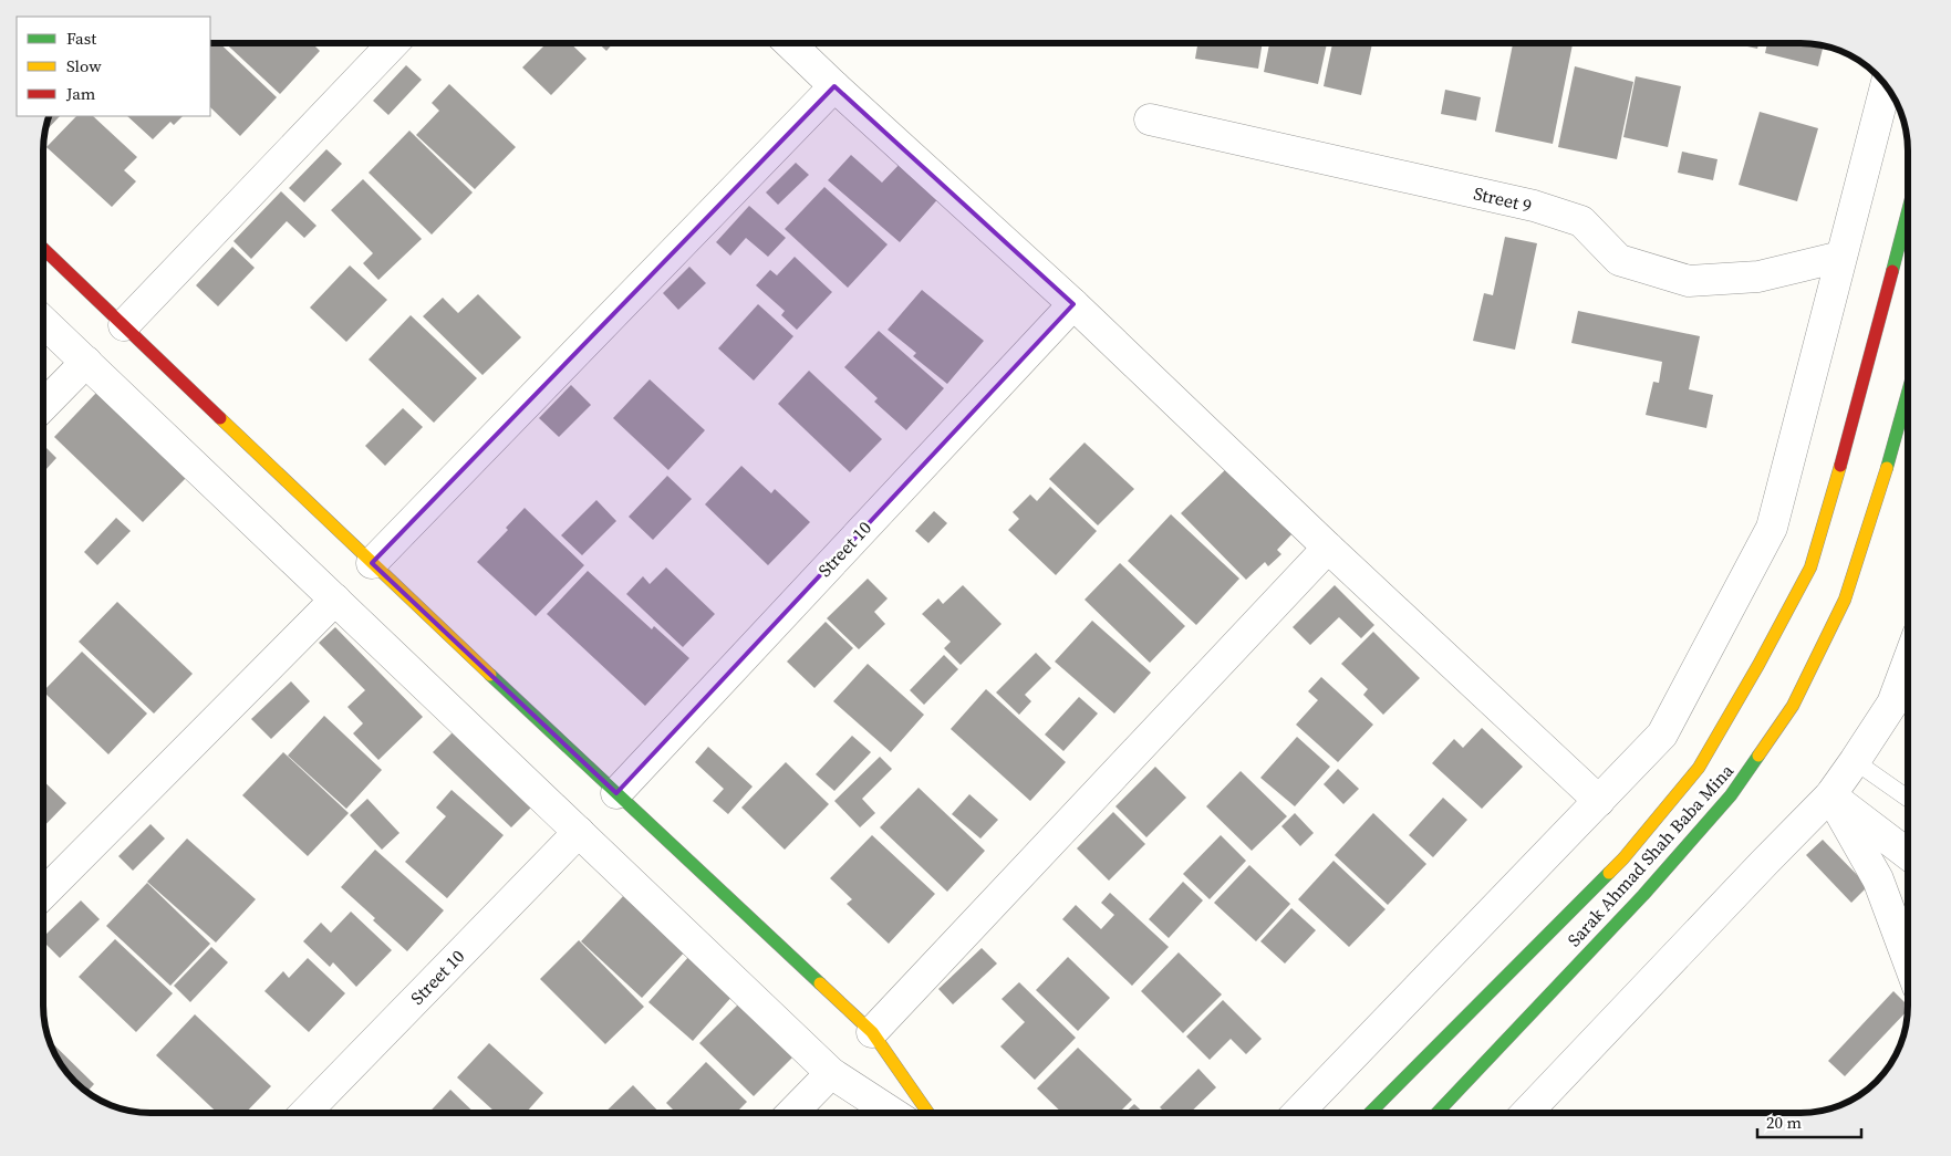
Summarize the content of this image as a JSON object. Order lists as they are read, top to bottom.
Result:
{
  "streets": {
    "main road": ["Sarak Ahmad Shah Baba Mina"],
    "street": ["Street 9", "Street 10"]
  },
  "legend": ["Fast", "Slow", "Jam"],
  "scale_bar": "20 m"
}
